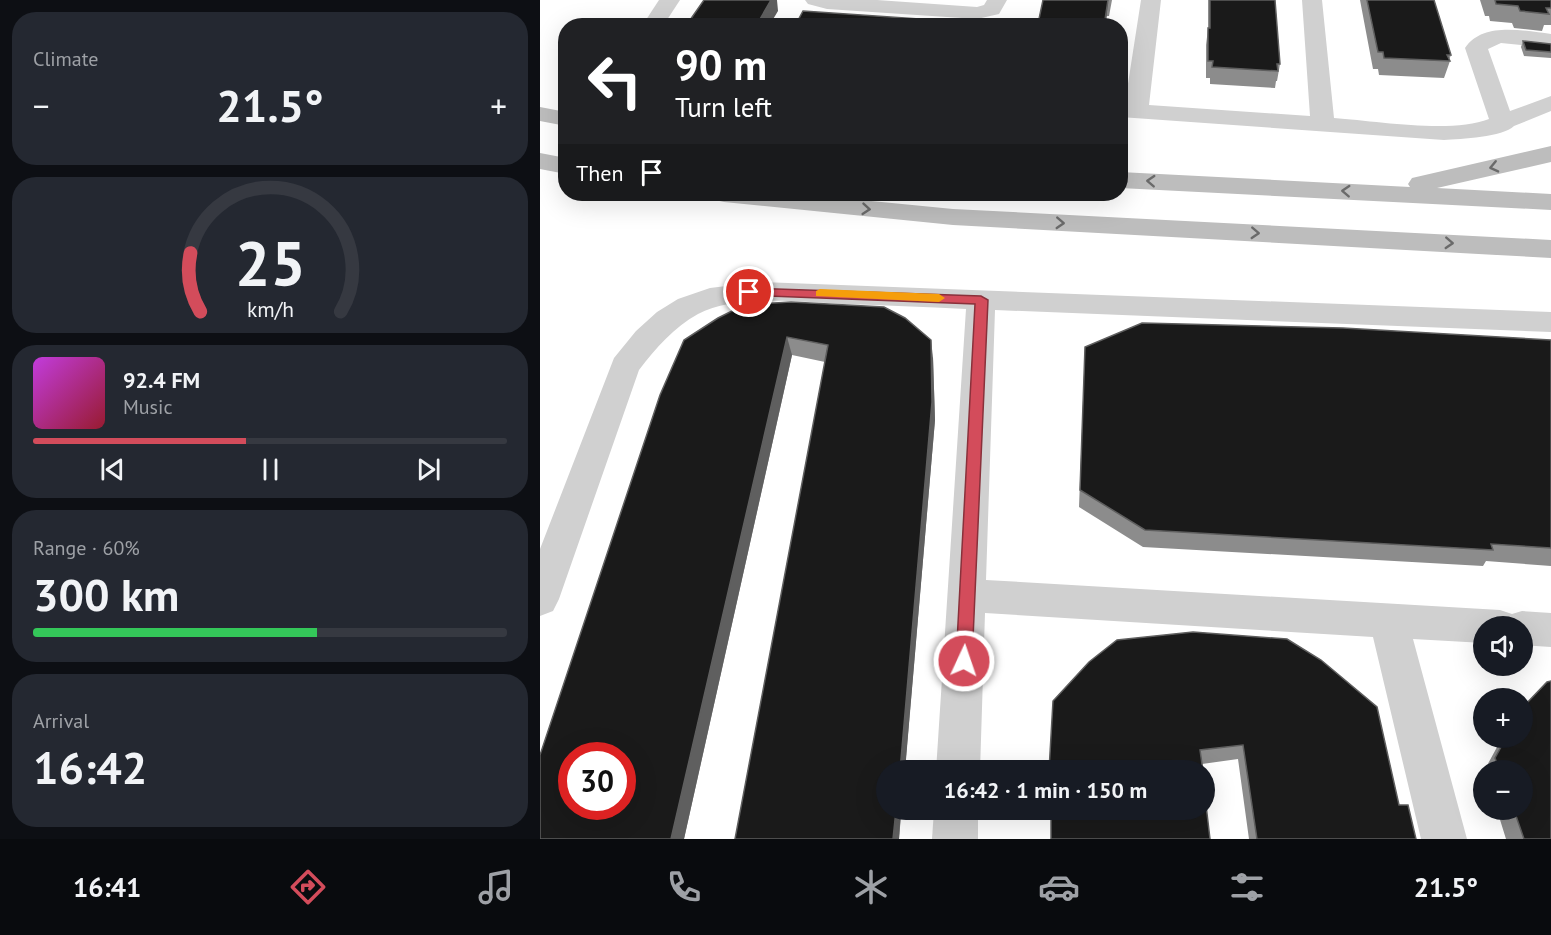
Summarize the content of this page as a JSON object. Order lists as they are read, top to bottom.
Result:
{
  "page": {
    "tile": [
      "Climate",
      ["Range · 60%", "300 km"],
      ["Arrival", "16:42"]
    ],
    "turn": ["90 m", "Turn left"],
    "heat": ["−", "21.5°", "+"],
    "then": "Then",
    "song": ["92.4 FM", "Music"],
    "map_buttons": ["+", "−"],
    "limit": "30",
    "trip": "16:42 · 1 min · 150 m",
    "tabs": ["16:41", "21.5°"],
    "gauge": ["25", "km/h"]
  }
}
